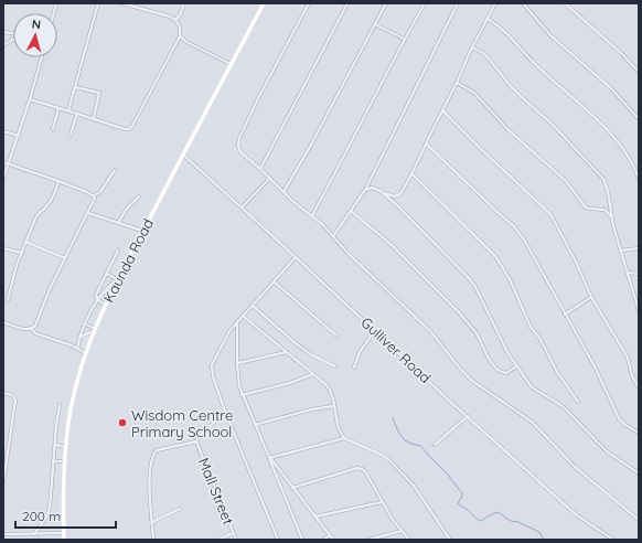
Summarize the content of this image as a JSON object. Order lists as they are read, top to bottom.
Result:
{
  "streets": {
    "main road": ["Kaunda Road"],
    "street": ["Gulliver Road", "Mall Street"]
  },
  "crossings": [
    ["Kaunda Road", "Gulliver Road"]
  ],
  "places": ["Wisdom Centre Primary School"],
  "scale_bar": "200 m",
  "north": "top"
}
